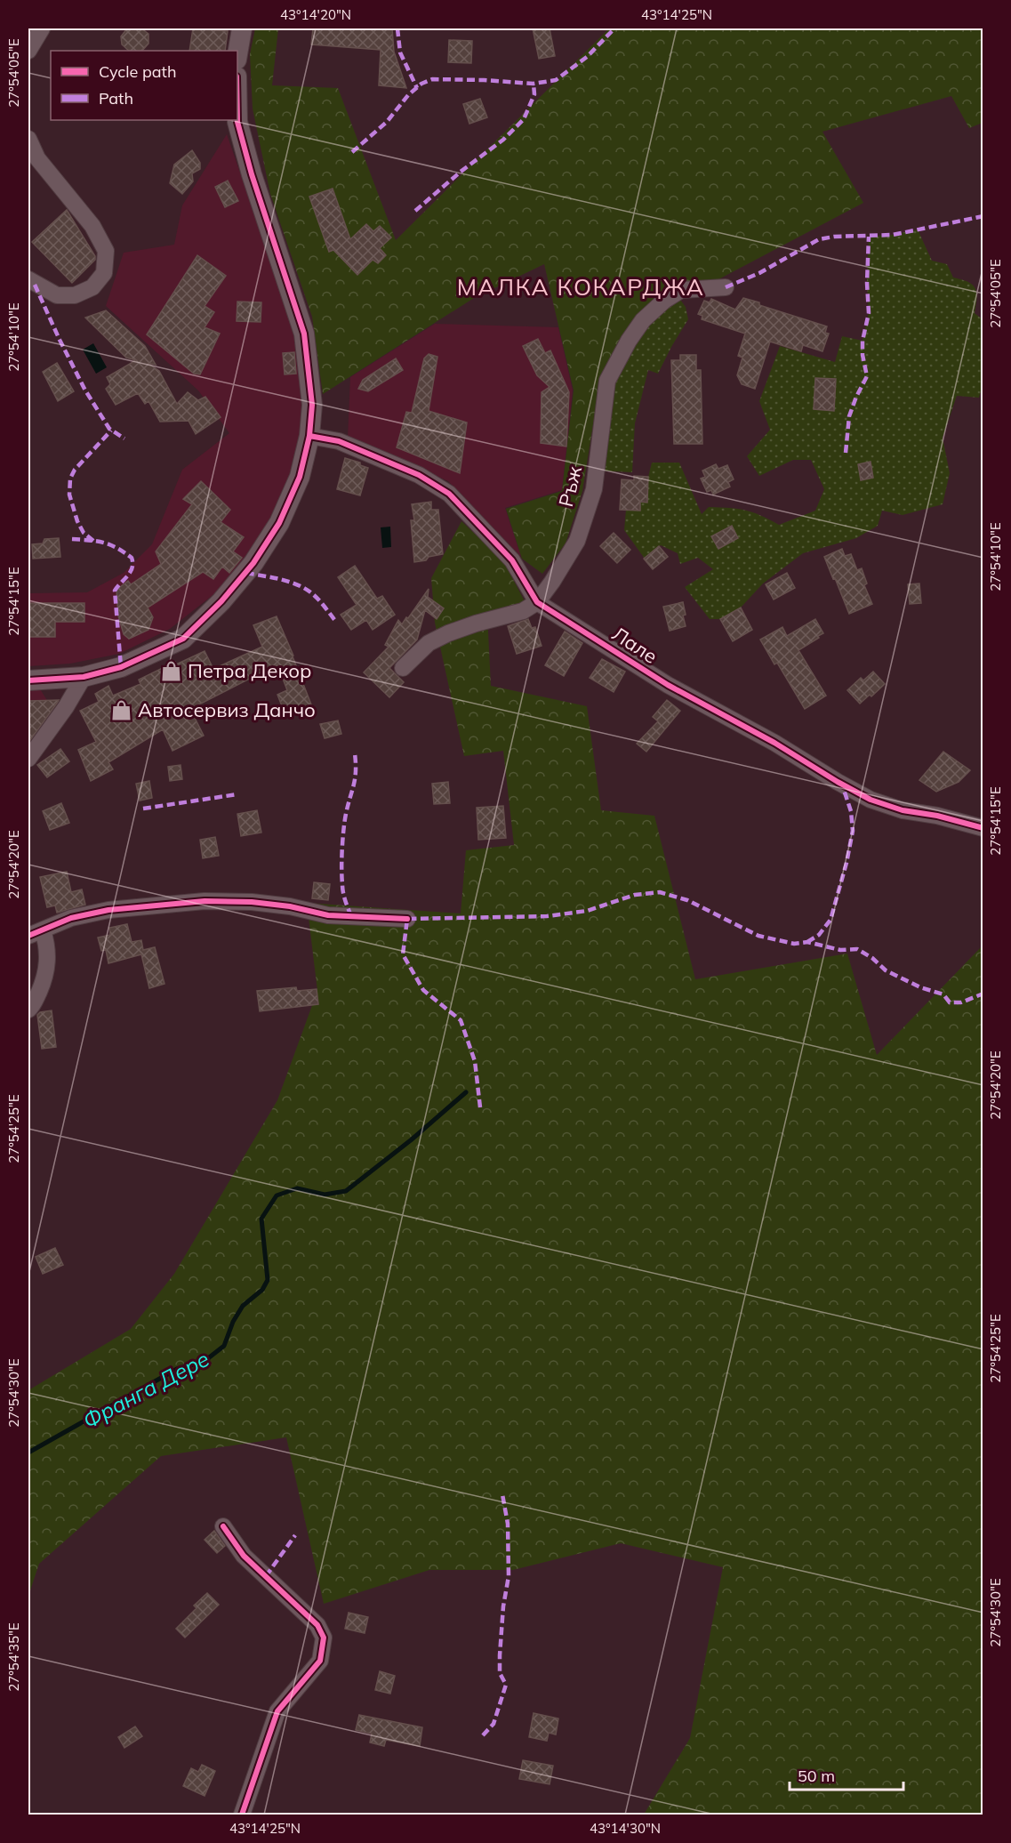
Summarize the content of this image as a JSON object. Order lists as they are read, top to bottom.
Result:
{
  "streets": {
    "street": ["Ръж", "Лале"]
  },
  "crossings": [
    ["Ръж", "Лале"]
  ],
  "districts": ["МАЛКА КОКАРДЖА"],
  "water": ["Франга Дере"],
  "places": {
    "shop": ["Петра Декор", "Автосервиз Данчо"]
  },
  "legend": ["Cycle path", "Path"],
  "scale_bar": "50 m",
  "coordinates": [
    "43°14'20\"N",
    "43°14'25\"N",
    "27°54'05\"E",
    "27°54'10\"E",
    "27°54'15\"E",
    "27°54'20\"E",
    "27°54'25\"E",
    "27°54'30\"E",
    "27°54'35\"E",
    "43°14'30\"N"
  ]
}
